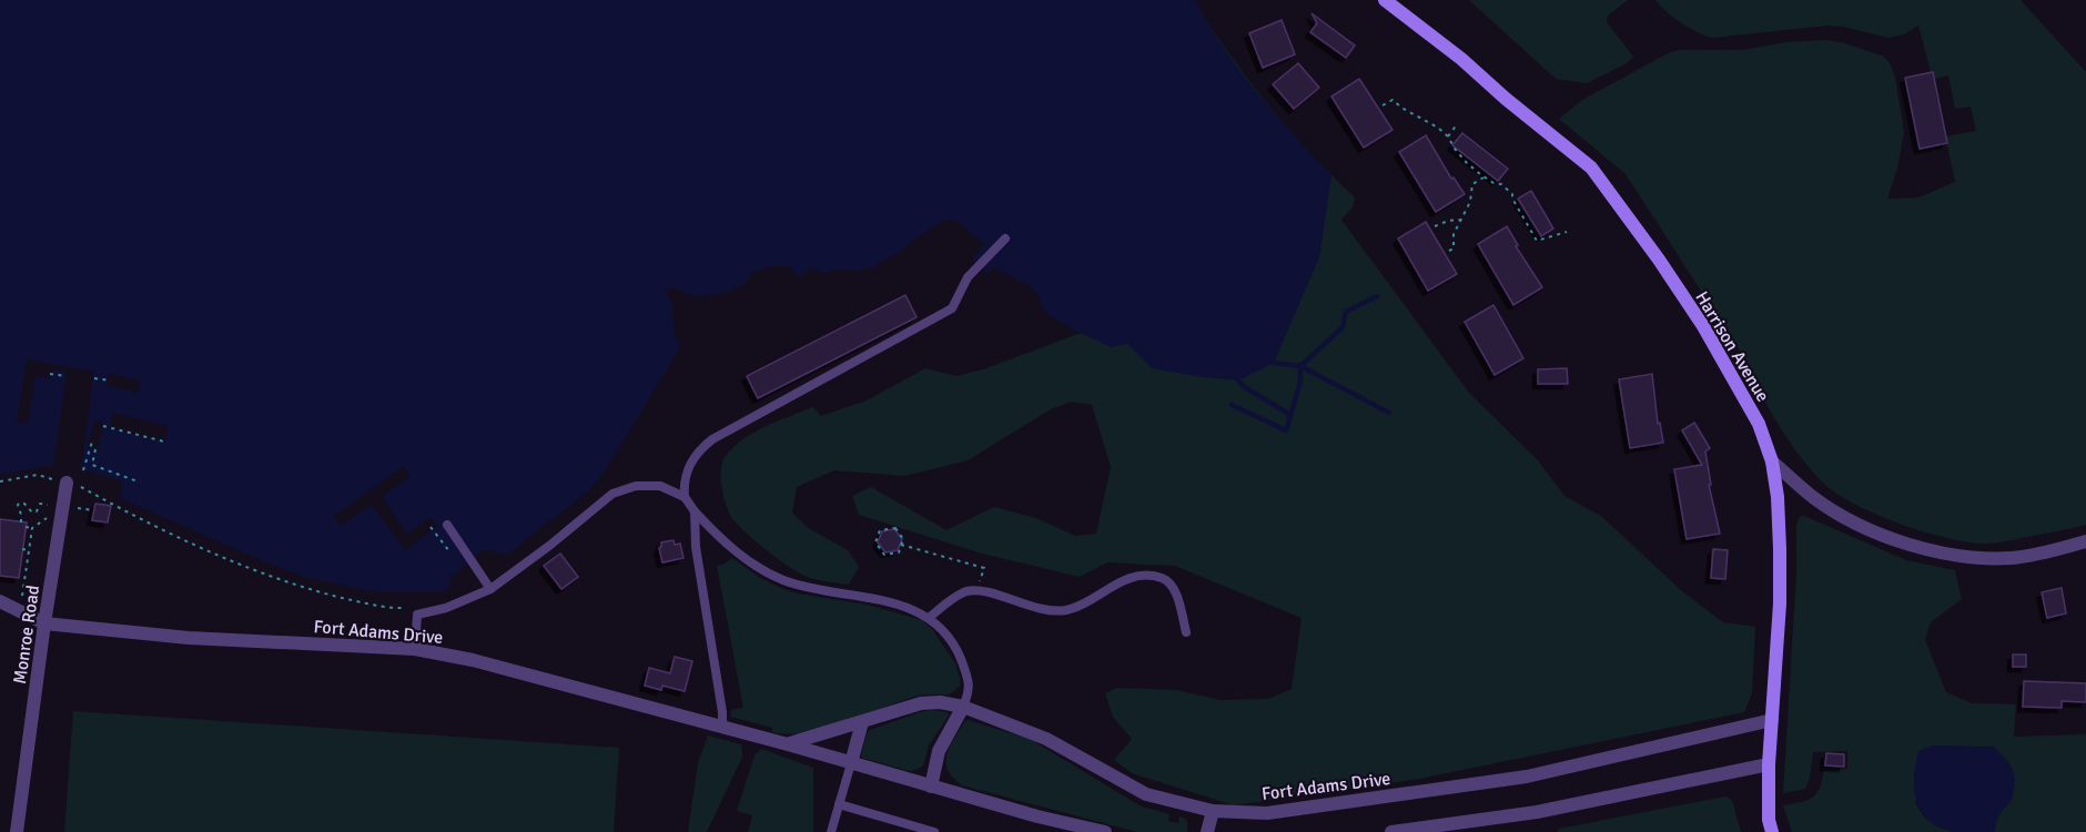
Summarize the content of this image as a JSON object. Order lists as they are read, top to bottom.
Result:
{
  "streets": {
    "main road": ["Harrison Avenue"],
    "street": ["Fort Adams Drive", "Monroe Road"]
  },
  "crossings": [
    ["Harrison Avenue", "Fort Adams Drive"],
    ["Fort Adams Drive", "Monroe Road"]
  ]
}
